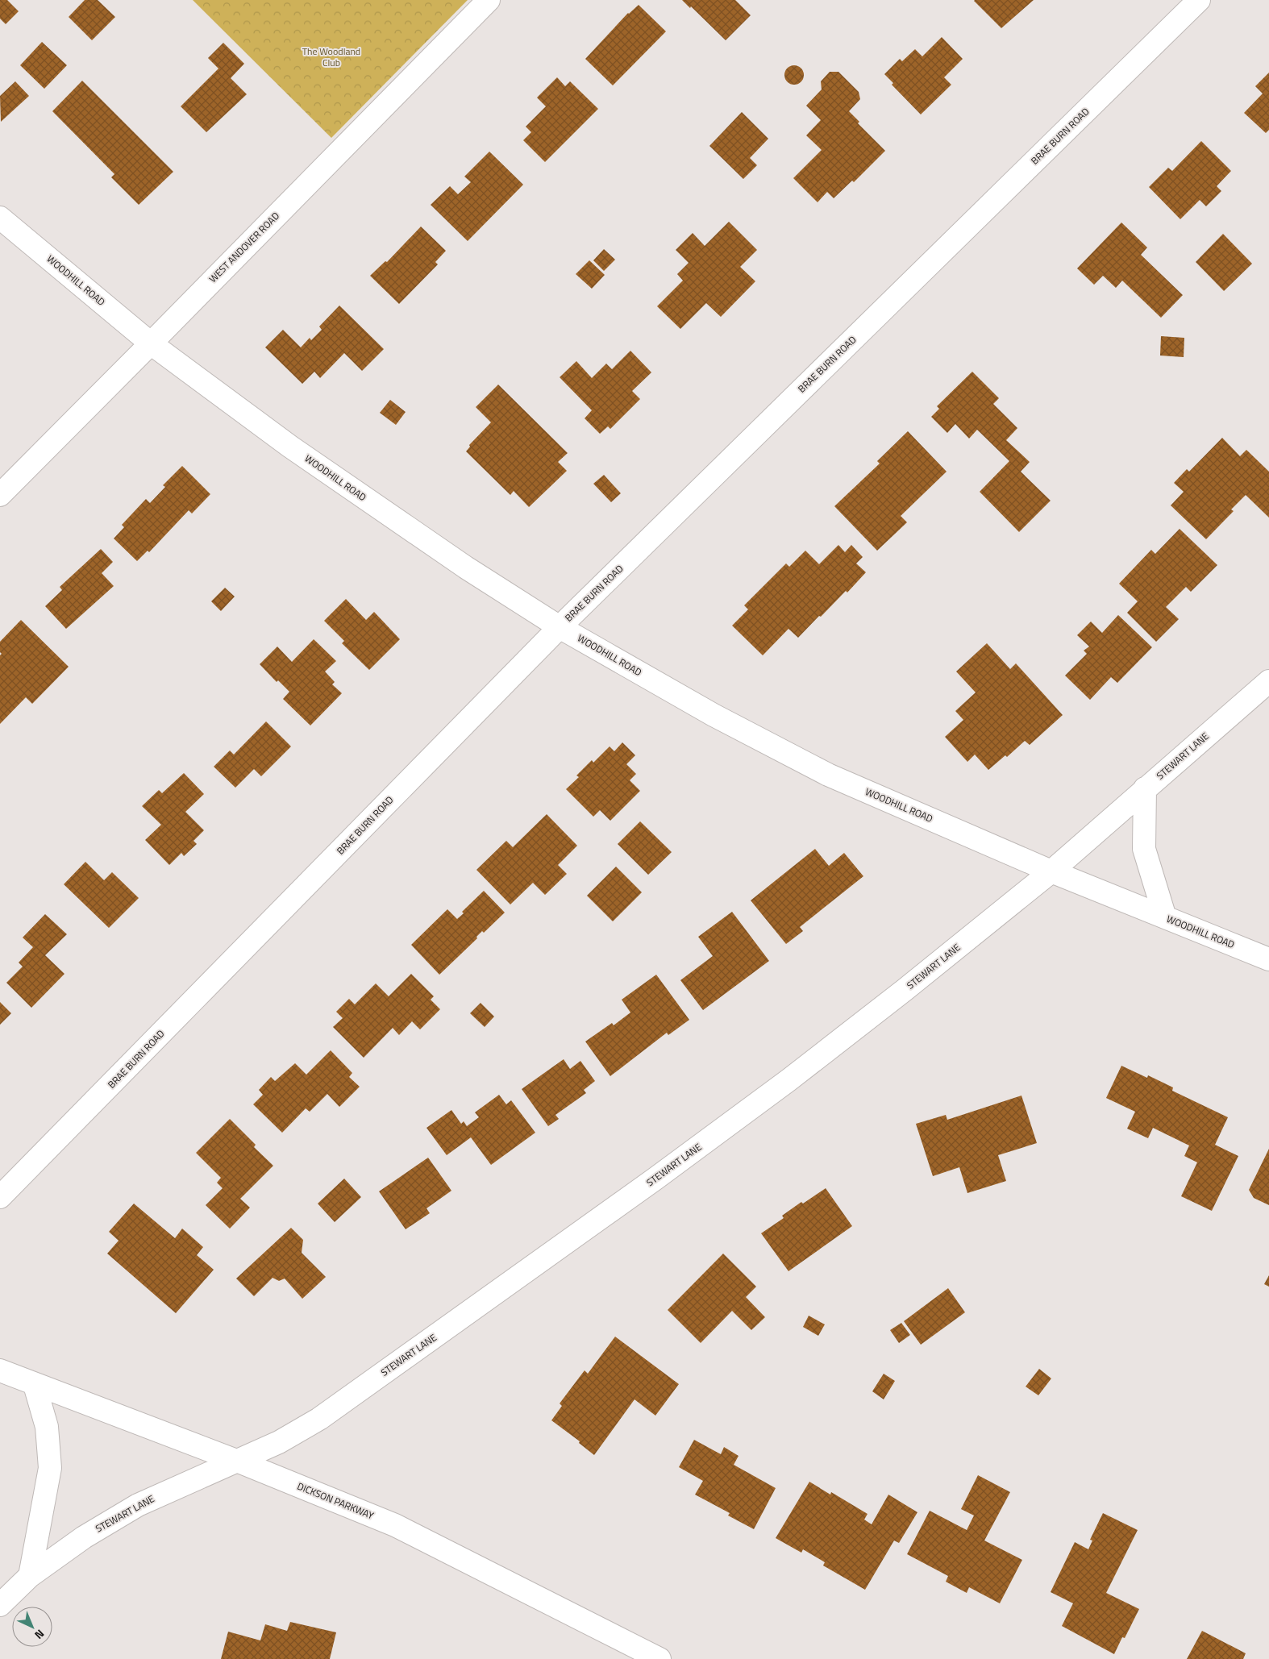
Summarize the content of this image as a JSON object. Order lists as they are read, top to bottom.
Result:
{
  "streets": {
    "street": [
      "BRAE BURN ROAD",
      "WEST ANDOVER ROAD",
      "WOODHILL ROAD",
      "STEWART LANE",
      "DICKSON PARKWAY"
    ]
  },
  "crossings": [
    ["BRAE BURN ROAD", "WOODHILL ROAD"],
    ["WEST ANDOVER ROAD", "WOODHILL ROAD"],
    ["WOODHILL ROAD", "STEWART LANE"],
    ["STEWART LANE", "DICKSON PARKWAY"]
  ],
  "parks": ["The Woodland Club"],
  "north": "bottom right"
}
